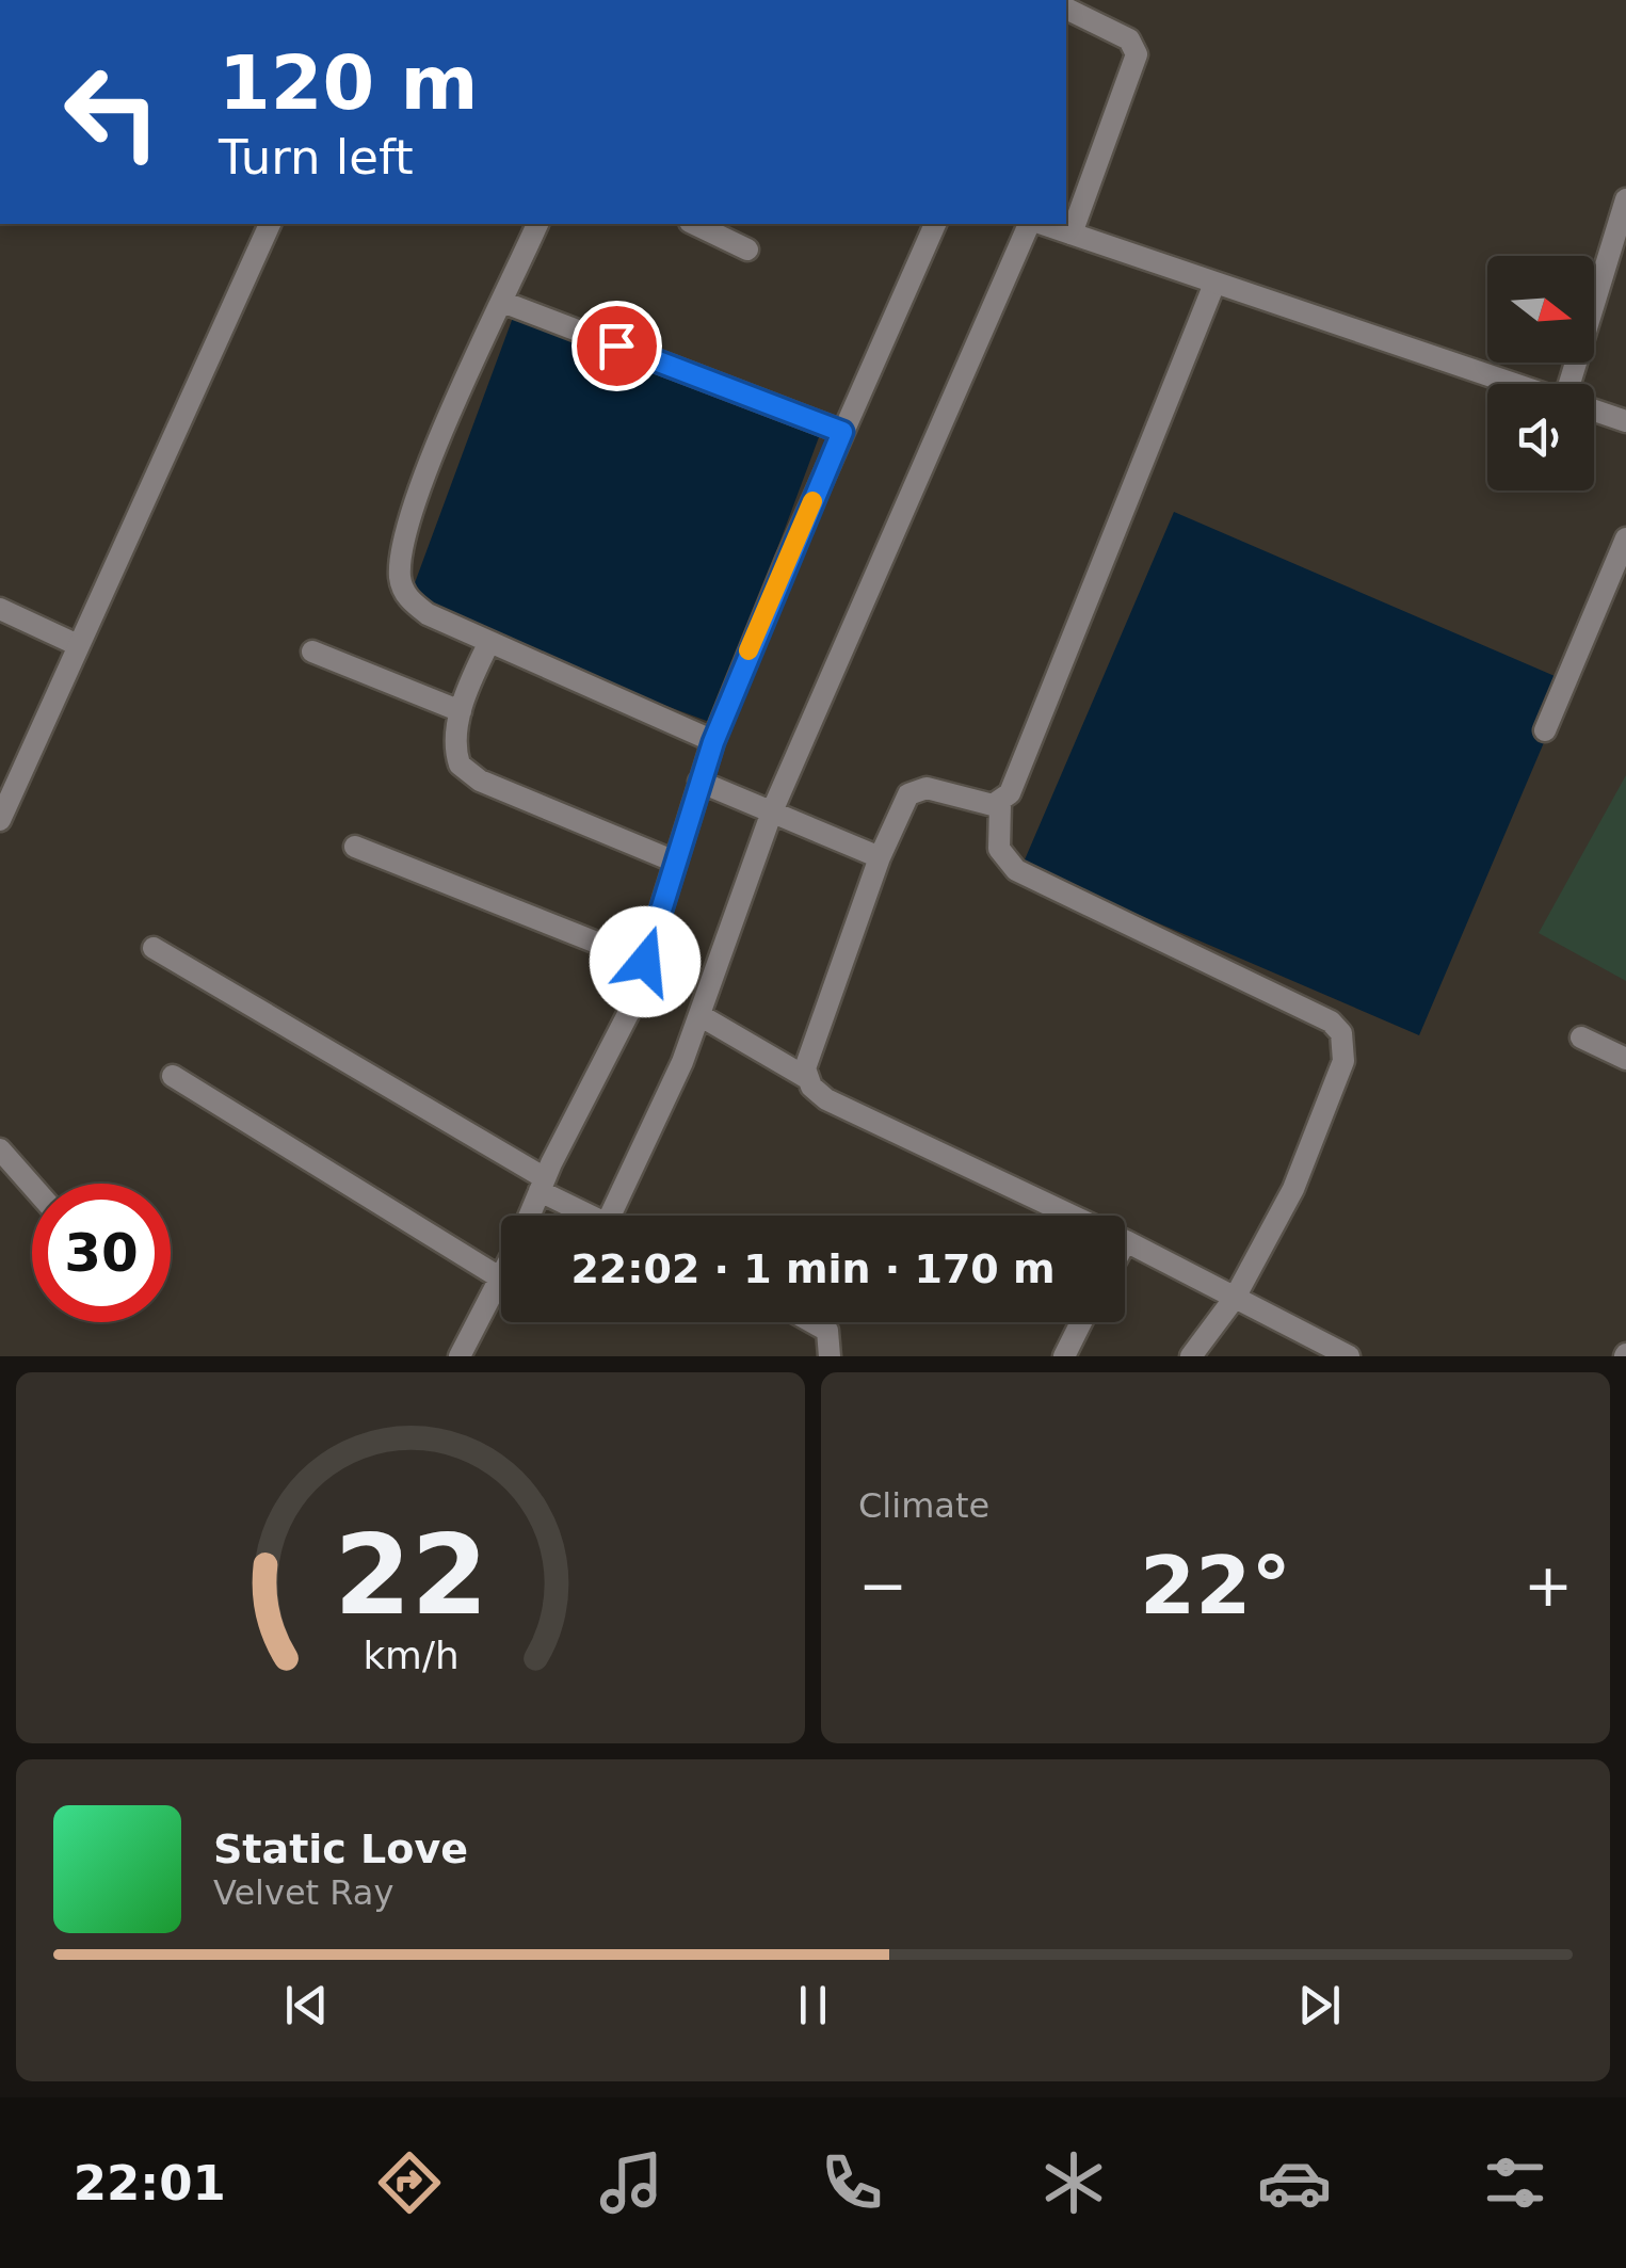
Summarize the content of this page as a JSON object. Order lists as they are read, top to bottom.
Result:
{
  "north": "right",
  "page": {
    "turn": ["120 m", "Turn left"],
    "limit": "30",
    "trip": "22:02 · 1 min · 170 m",
    "tile": "Climate",
    "heat": ["−", "22°", "+"],
    "song": ["Static Love", "Velvet Ray"],
    "tabs": "22:01",
    "gauge": ["22", "km/h"]
  }
}
